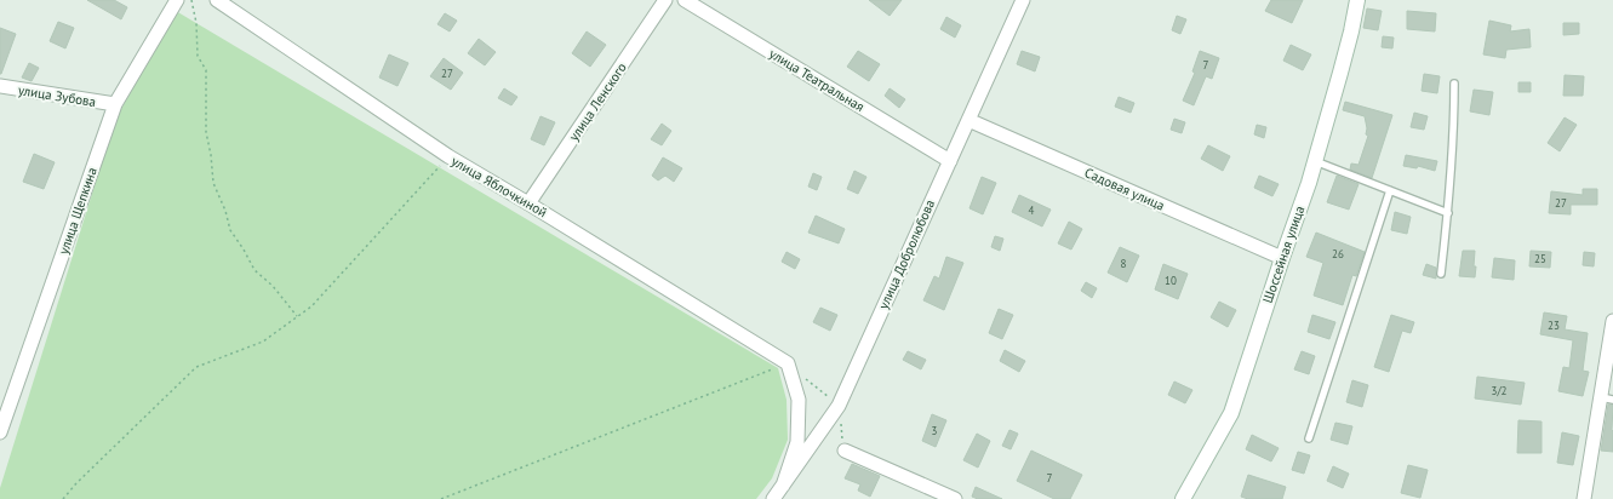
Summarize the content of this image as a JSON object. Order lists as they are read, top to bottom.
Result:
{
  "streets": {
    "main road": ["Шоссейная улица"],
    "street": [
      "улица Театральная",
      "улица Зубова",
      "улица Ленского",
      "улица Яблочкиной",
      "Садовая улица",
      "улица Щепкина",
      "улица Добролюбова"
    ]
  },
  "crossings": [
    ["улица Театральная", "улица Добролюбова"],
    ["улица Зубова", "улица Щепкина"],
    ["улица Ленского", "улица Яблочкиной"],
    ["Садовая улица", "улица Добролюбова"],
    ["Садовая улица", "Шоссейная улица"]
  ],
  "house_numbers": [
    "7",
    "27",
    "27",
    "4",
    "26",
    "25",
    "8",
    "10",
    "23",
    "3/2",
    "3",
    "7"
  ]
}
